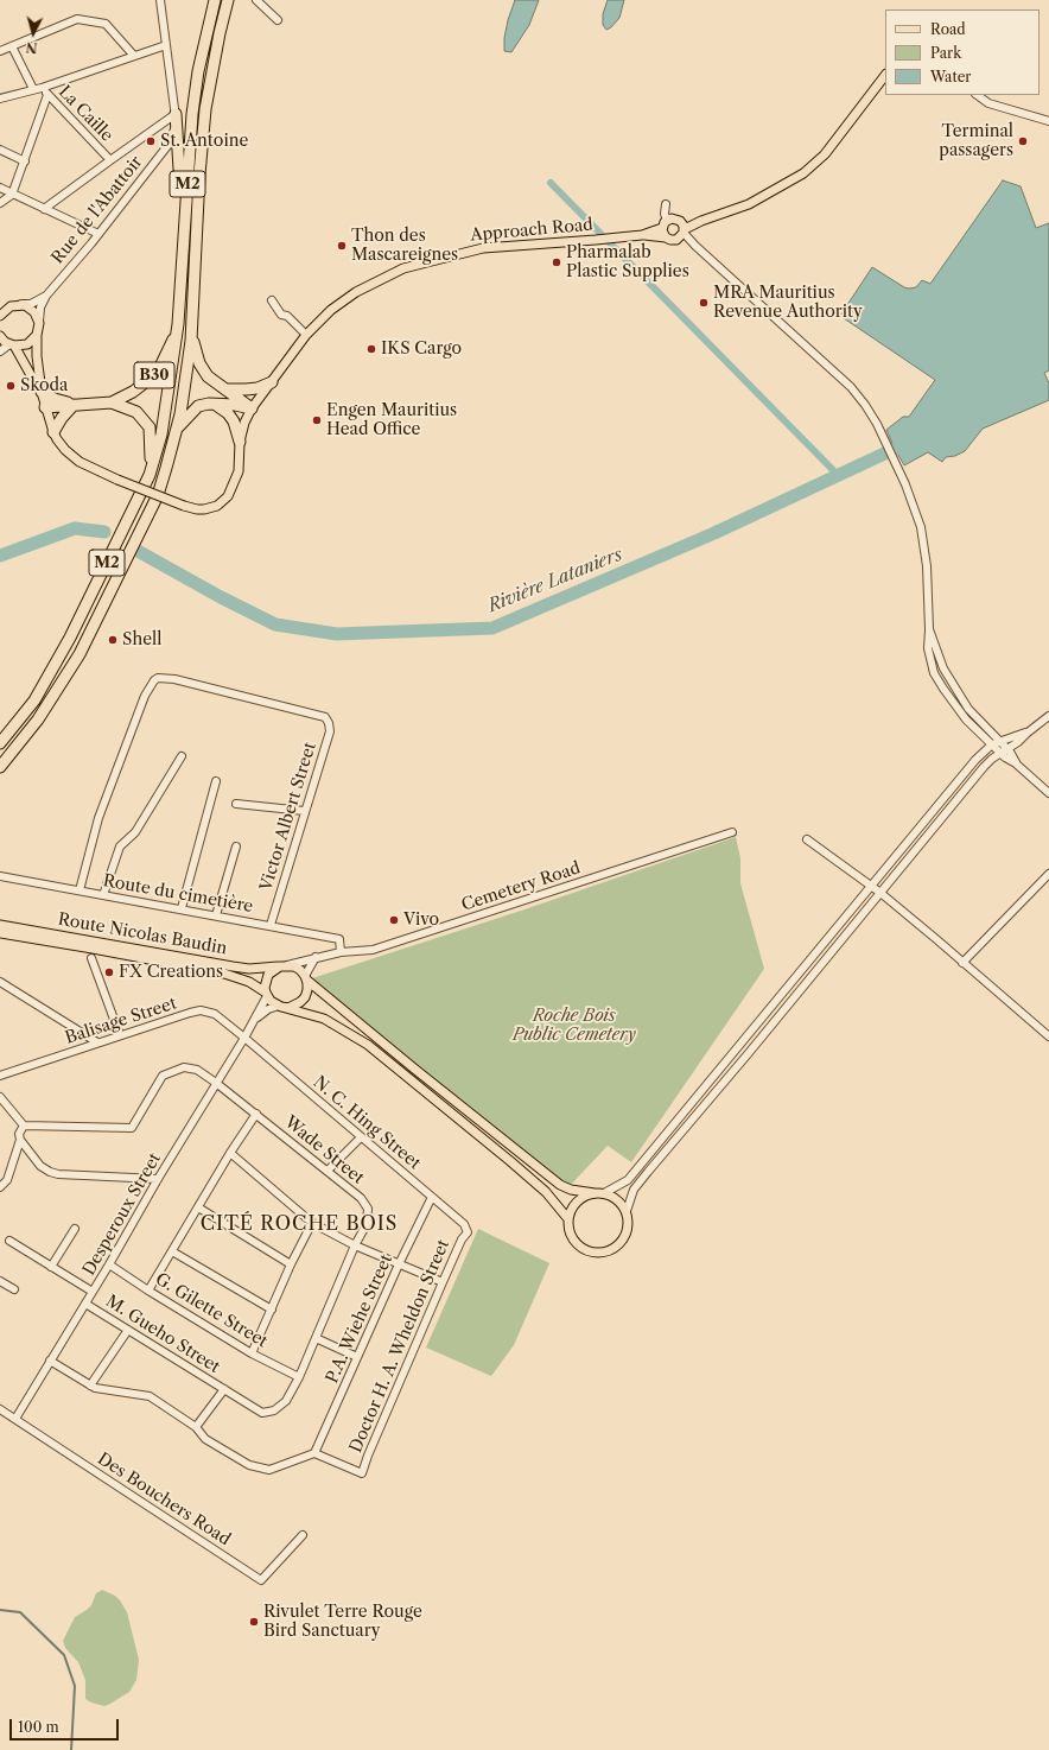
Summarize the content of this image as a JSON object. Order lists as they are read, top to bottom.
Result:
{
  "streets": {
    "highway": ["M2", "B30"],
    "main road": ["Approach Road", "Route Nicolas Baudin"],
    "street": [
      "La Caille",
      "Rue de l'Abattoir",
      "Victor Albert Street",
      "Cemetery Road",
      "Route du cimetière",
      "Balisage Street",
      "N. C. Hing Street",
      "Wade Street",
      "Desperoux Street",
      "G. Gilette Street",
      "P.A. Wiehe Street",
      "M. Gueho Street",
      "Doctor H. A. Wheldon Street",
      "Des Bouchers Road"
    ]
  },
  "crossings": [
    ["M2", "B30"],
    ["Victor Albert Street", "Route du cimetière"],
    ["Cemetery Road", "Route du cimetière"],
    ["Cemetery Road", "Route Nicolas Baudin"],
    ["Cemetery Road", "Desperoux Street"],
    ["Route Nicolas Baudin", "Desperoux Street"],
    ["Balisage Street", "N. C. Hing Street"],
    ["Balisage Street", "Desperoux Street"],
    ["N. C. Hing Street", "Desperoux Street"],
    ["N. C. Hing Street", "P.A. Wiehe Street"],
    ["N. C. Hing Street", "Doctor H. A. Wheldon Street"],
    ["Wade Street", "Desperoux Street"],
    ["Wade Street", "G. Gilette Street"],
    ["Wade Street", "M. Gueho Street"],
    ["Desperoux Street", "G. Gilette Street"],
    ["Desperoux Street", "M. Gueho Street"],
    ["Desperoux Street", "Des Bouchers Road"],
    ["P.A. Wiehe Street", "Doctor H. A. Wheldon Street"]
  ],
  "districts": ["CITÉ ROCHE BOIS"],
  "water": ["Rivière Lataniers"],
  "parks": ["Roche Bois Public Cemetery"],
  "places": [
    "St. Antoine",
    "Terminal passagers",
    "Thon des Mascareignes",
    "Pharmalab Plastic Supplies",
    "MRA Mauritius Revenue Authority",
    "IKS Cargo",
    "Skoda",
    "Engen Mauritius Head Office",
    "Shell",
    "Vivo",
    "FX Creations",
    "Rivulet Terre Rouge Bird Sanctuary"
  ],
  "legend": ["Road", "Park", "Water"],
  "scale_bar": "100 m",
  "north": "bottom"
}
